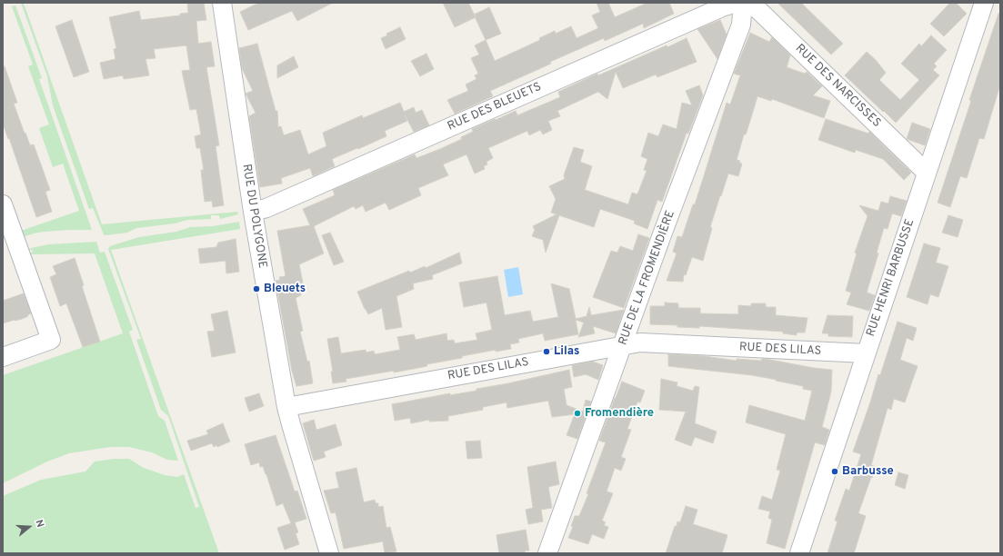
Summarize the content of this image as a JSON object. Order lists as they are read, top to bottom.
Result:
{
  "streets": {
    "street": [
      "RUE DES NARCISSES",
      "RUE DES BLEUETS",
      "RUE DU POLYGONE",
      "RUE DE LA FROMENDIÈRE",
      "RUE HENRI BARBUSSE",
      "RUE DES LILAS"
    ]
  },
  "crossings": [
    ["RUE DES NARCISSES", "RUE HENRI BARBUSSE"],
    ["RUE DES BLEUETS", "RUE DU POLYGONE"],
    ["RUE DU POLYGONE", "RUE DES LILAS"],
    ["RUE DE LA FROMENDIÈRE", "RUE DES LILAS"],
    ["RUE HENRI BARBUSSE", "RUE DES LILAS"]
  ],
  "places": [
    "Bleuets",
    "Lilas",
    "Fromendière",
    "Barbusse"
  ],
  "north": "right"
}
